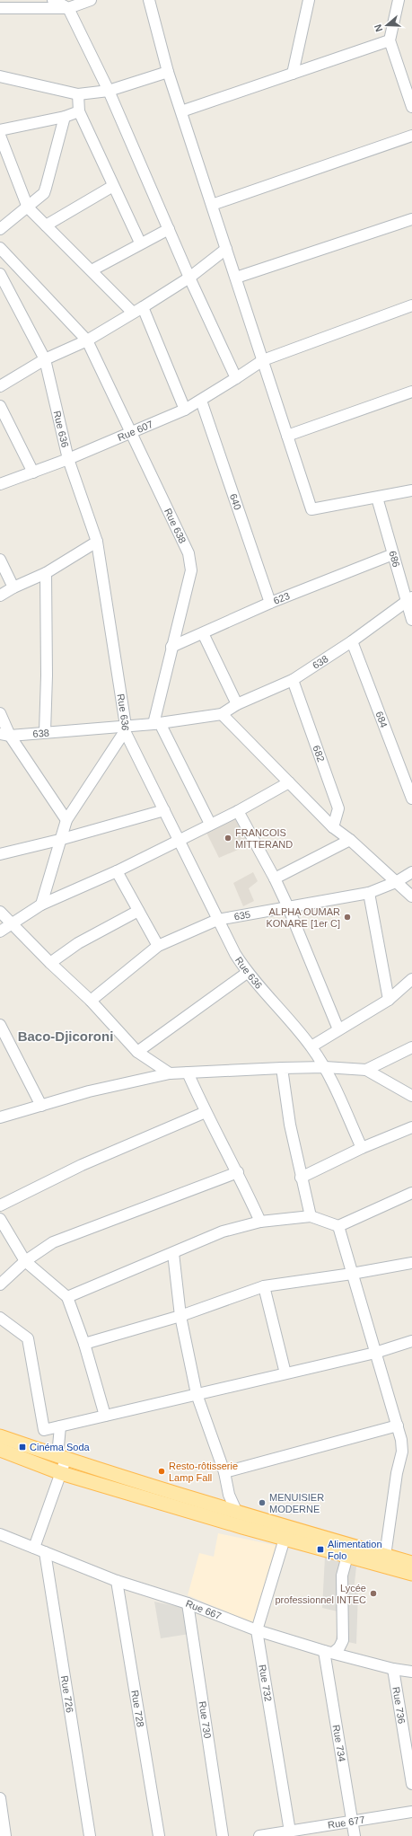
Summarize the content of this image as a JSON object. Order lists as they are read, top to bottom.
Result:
{
  "streets": {
    "street": [
      "Rue 636",
      "Rue 607",
      "640",
      "Rue 638",
      "686",
      "623",
      "638",
      "684",
      "682",
      "635",
      "Rue 667",
      "Rue 732",
      "Rue 726",
      "Rue 736",
      "Rue 728",
      "Rue 730",
      "Rue 734",
      "Rue 677"
    ]
  },
  "crossings": [
    ["Rue 636", "Rue 607"],
    ["Rue 636", "638"],
    ["Rue 636", "635"],
    ["Rue 607", "640"],
    ["Rue 607", "Rue 638"],
    ["640", "623"],
    ["Rue 638", "623"],
    ["Rue 638", "638"],
    ["686", "623"],
    ["686", "638"],
    ["638", "684"],
    ["638", "682"],
    ["Rue 667", "Rue 732"],
    ["Rue 667", "Rue 726"],
    ["Rue 667", "Rue 736"],
    ["Rue 667", "Rue 728"],
    ["Rue 667", "Rue 730"],
    ["Rue 667", "Rue 734"],
    ["Rue 732", "Rue 677"],
    ["Rue 734", "Rue 677"]
  ],
  "districts": ["Baco-Djicoroni"],
  "places": {
    "other": [
      "FRANCOIS MITTERAND",
      "ALPHA OUMAR KONARE [1er C]",
      "Resto-rôtisserie Lamp Fall",
      "MENUISIER MODERNE",
      "Lycée professionnel INTEC"
    ],
    "transit": ["Cinéma Soda", "Alimentation Folo"]
  },
  "north": "left"
}
